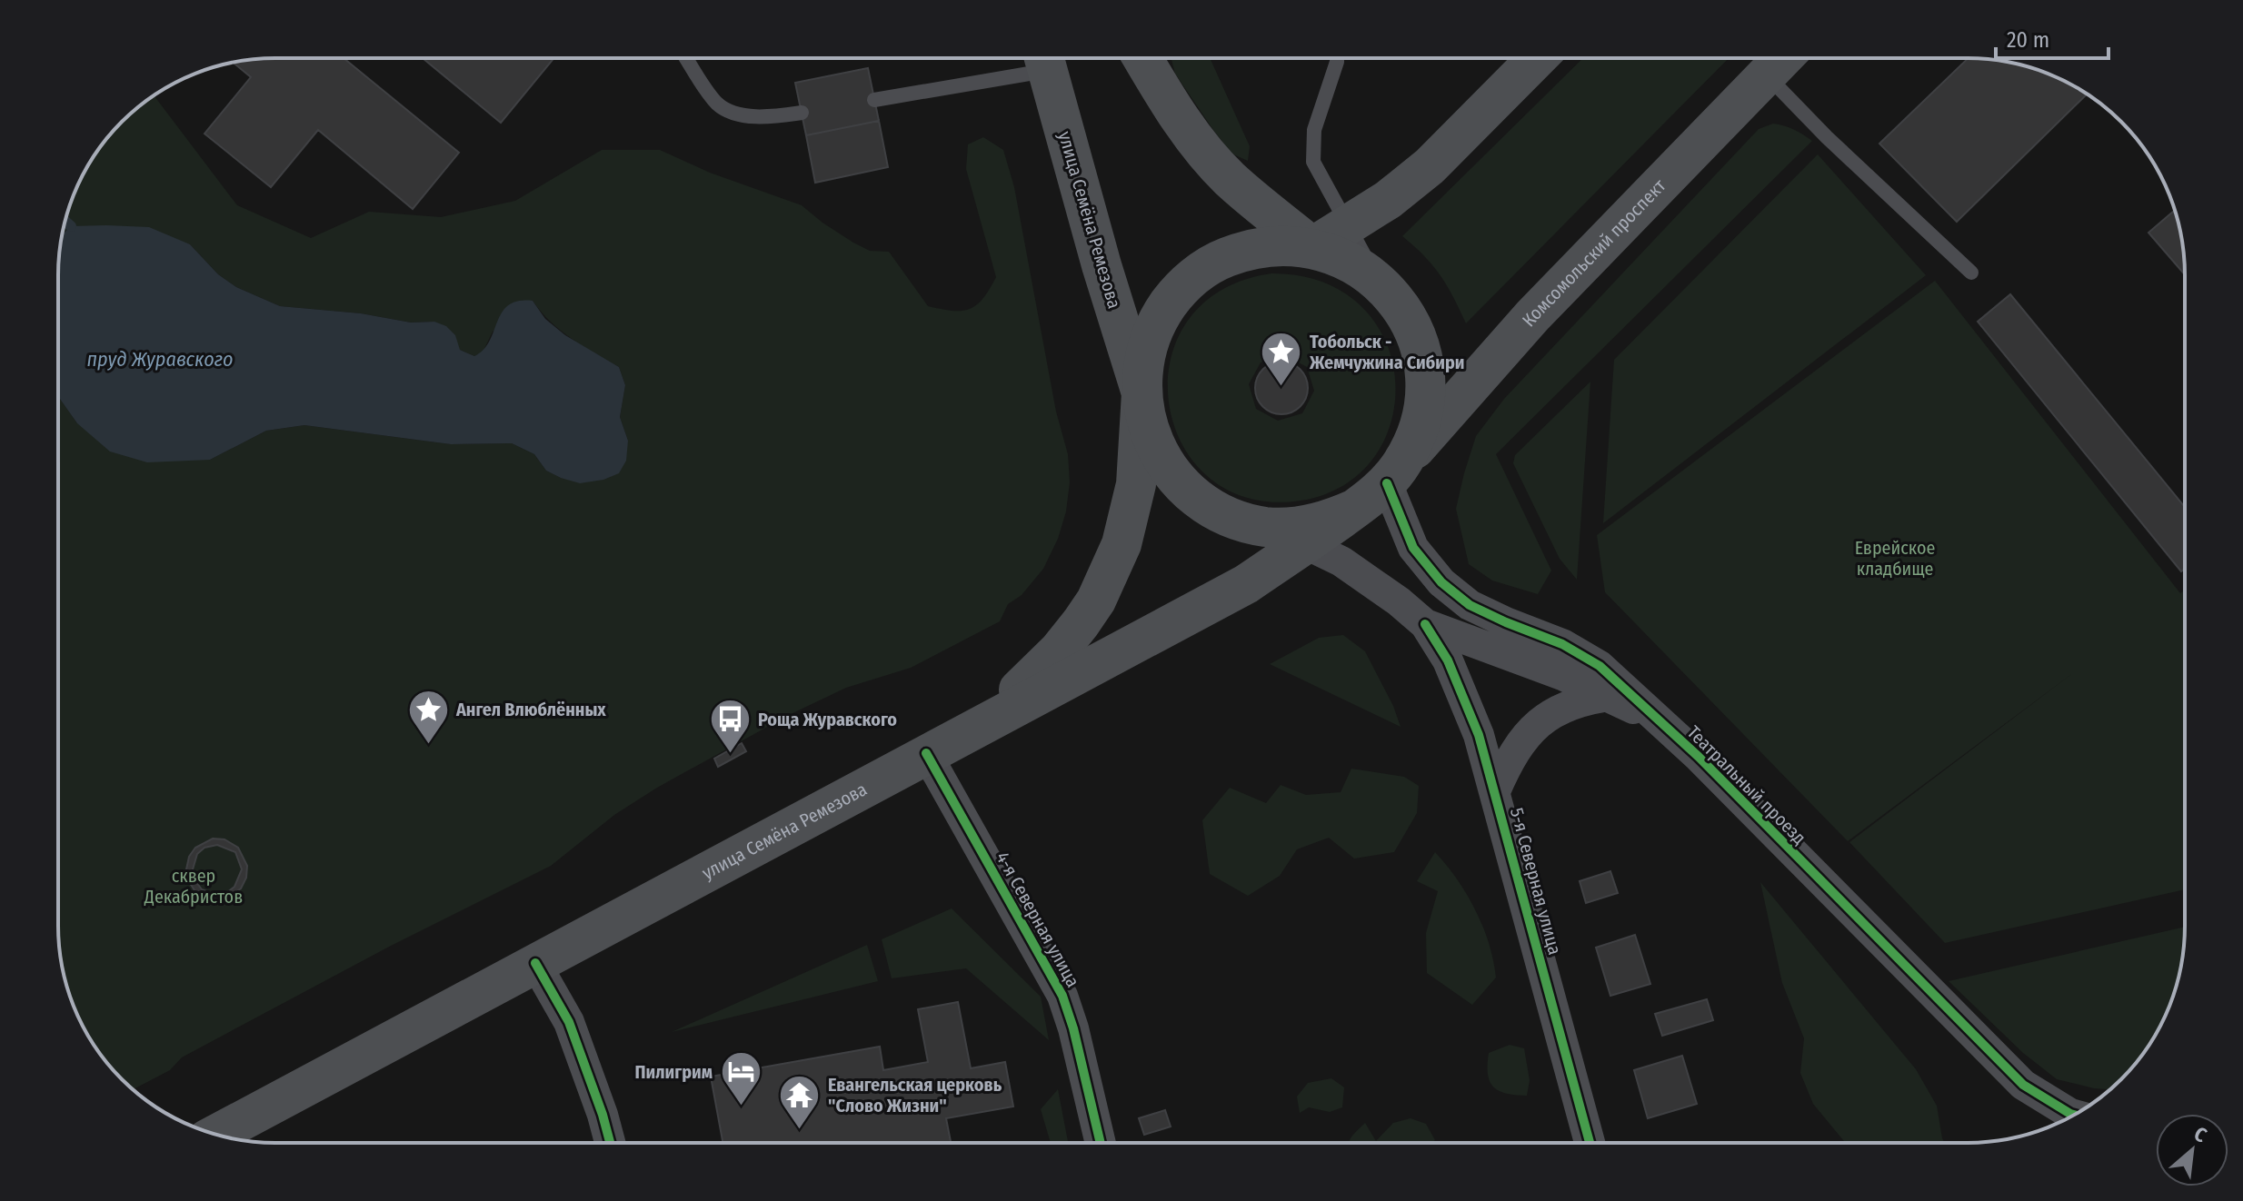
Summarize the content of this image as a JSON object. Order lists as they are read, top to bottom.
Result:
{
  "streets": {
    "main road": ["улица Семёна Ремезова", "Комсомольский проспект"],
    "street": ["Театральный проезд", "5-я Северная улица", "4-я Северная улица"]
  },
  "crossings": [
    ["улица Семёна Ремезова", "Комсомольский проспект"],
    ["улица Семёна Ремезова", "4-я Северная улица"],
    ["Комсомольский проспект", "Театральный проезд"]
  ],
  "water": ["пруд Журавского"],
  "parks": ["Еврейское кладбище", "сквер Декабристов"],
  "places": {
    "place": ["Тобольск - Жемчужина Сибири", "Ангел Влюблённых"],
    "bus stop": ["Роща Журавского"],
    "hotel": ["Пилигрим"],
    "temple": ["Евангельская церковь \"Слово Жизни\""]
  },
  "scale_bar": "20 m",
  "north": "top right"
}
